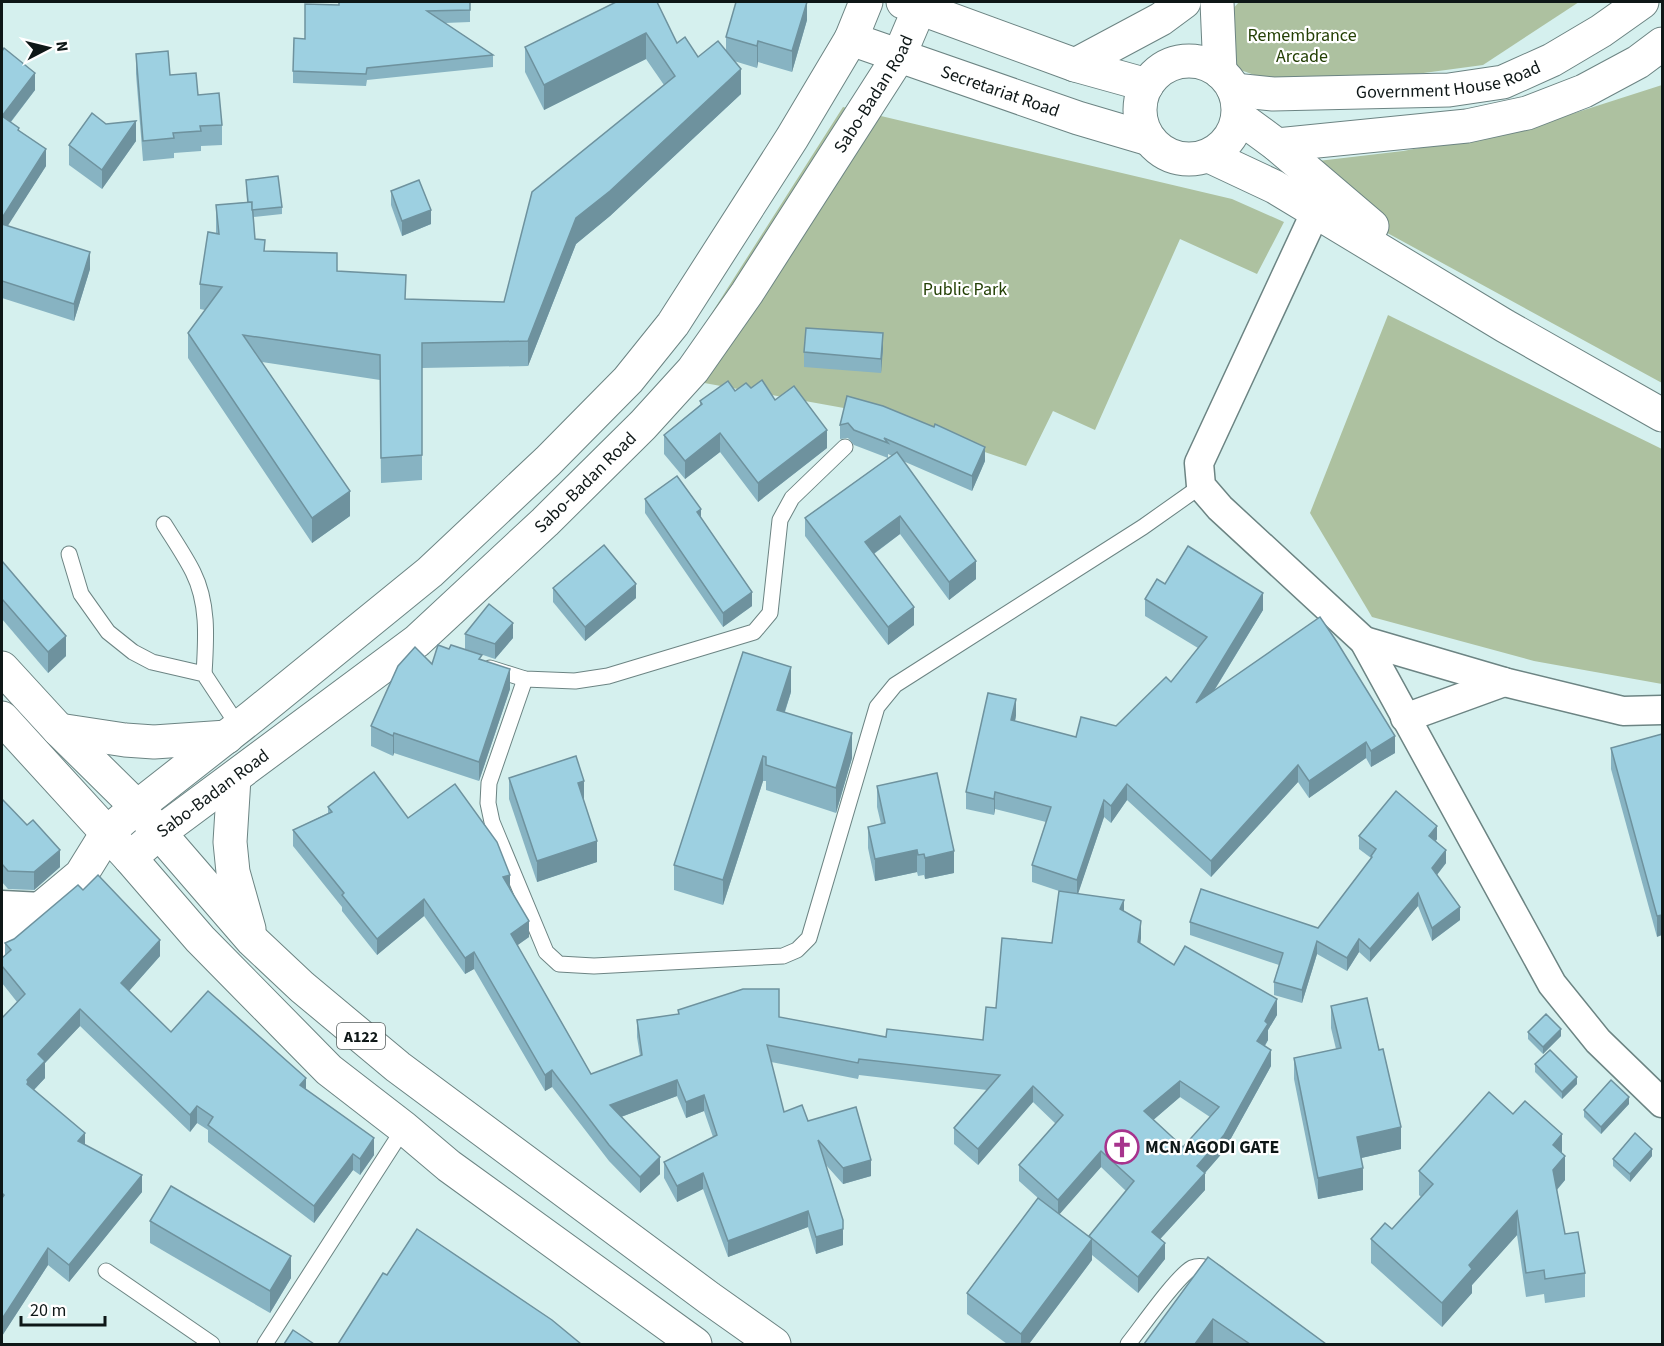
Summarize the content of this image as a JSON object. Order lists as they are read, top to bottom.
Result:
{
  "streets": {
    "main road": [
      "Government House Road",
      "Secretariat Road",
      "Sabo-Badan Road",
      "A122"
    ]
  },
  "crossings": [
    ["Government House Road", "Secretariat Road"],
    ["Secretariat Road", "Sabo-Badan Road"],
    ["Sabo-Badan Road", "A122"]
  ],
  "parks": ["Remembrance Arcade", "Public Park"],
  "places": {
    "church": ["MCN AGODI GATE"]
  },
  "scale_bar": "20 m",
  "north": "right"
}
